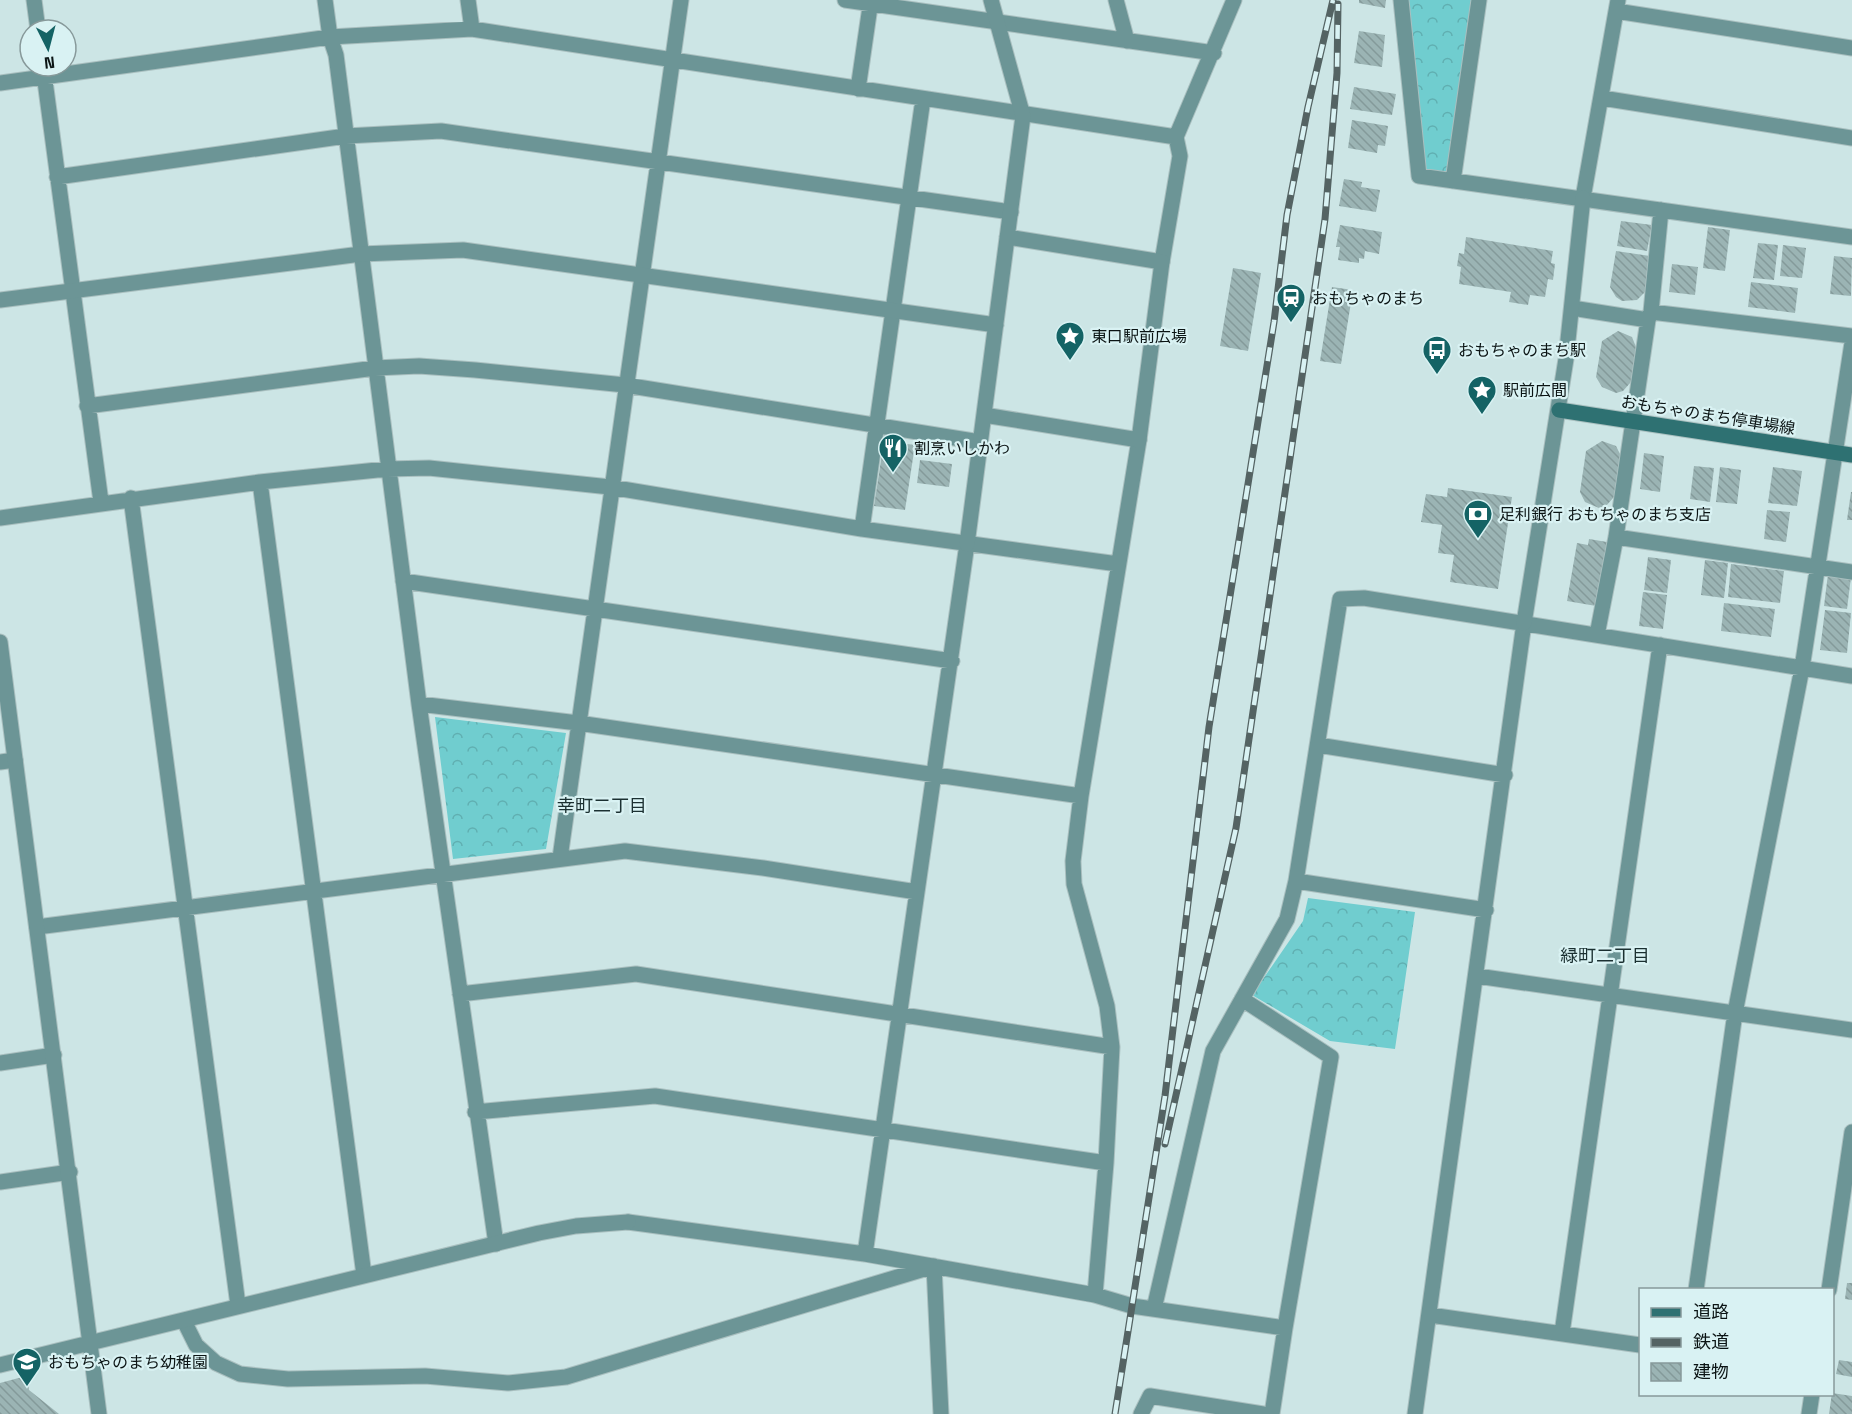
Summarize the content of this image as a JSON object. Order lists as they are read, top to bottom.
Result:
{
  "streets": {
    "main road": ["おもちゃのまち停車場線"]
  },
  "districts": ["幸町二丁目", "緑町二丁目"],
  "places": {
    "station": ["おもちゃのまち"],
    "place": ["東口駅前広場", "駅前広間"],
    "bus stop": ["おもちゃのまち駅"],
    "restaurant": ["割烹いしかわ"],
    "bank": ["足利銀行 おもちゃのまち支店"],
    "school or university": ["おもちゃのまち幼稚園"]
  },
  "legend": ["道路", "鉄道", "建物"],
  "north": "bottom"
}
